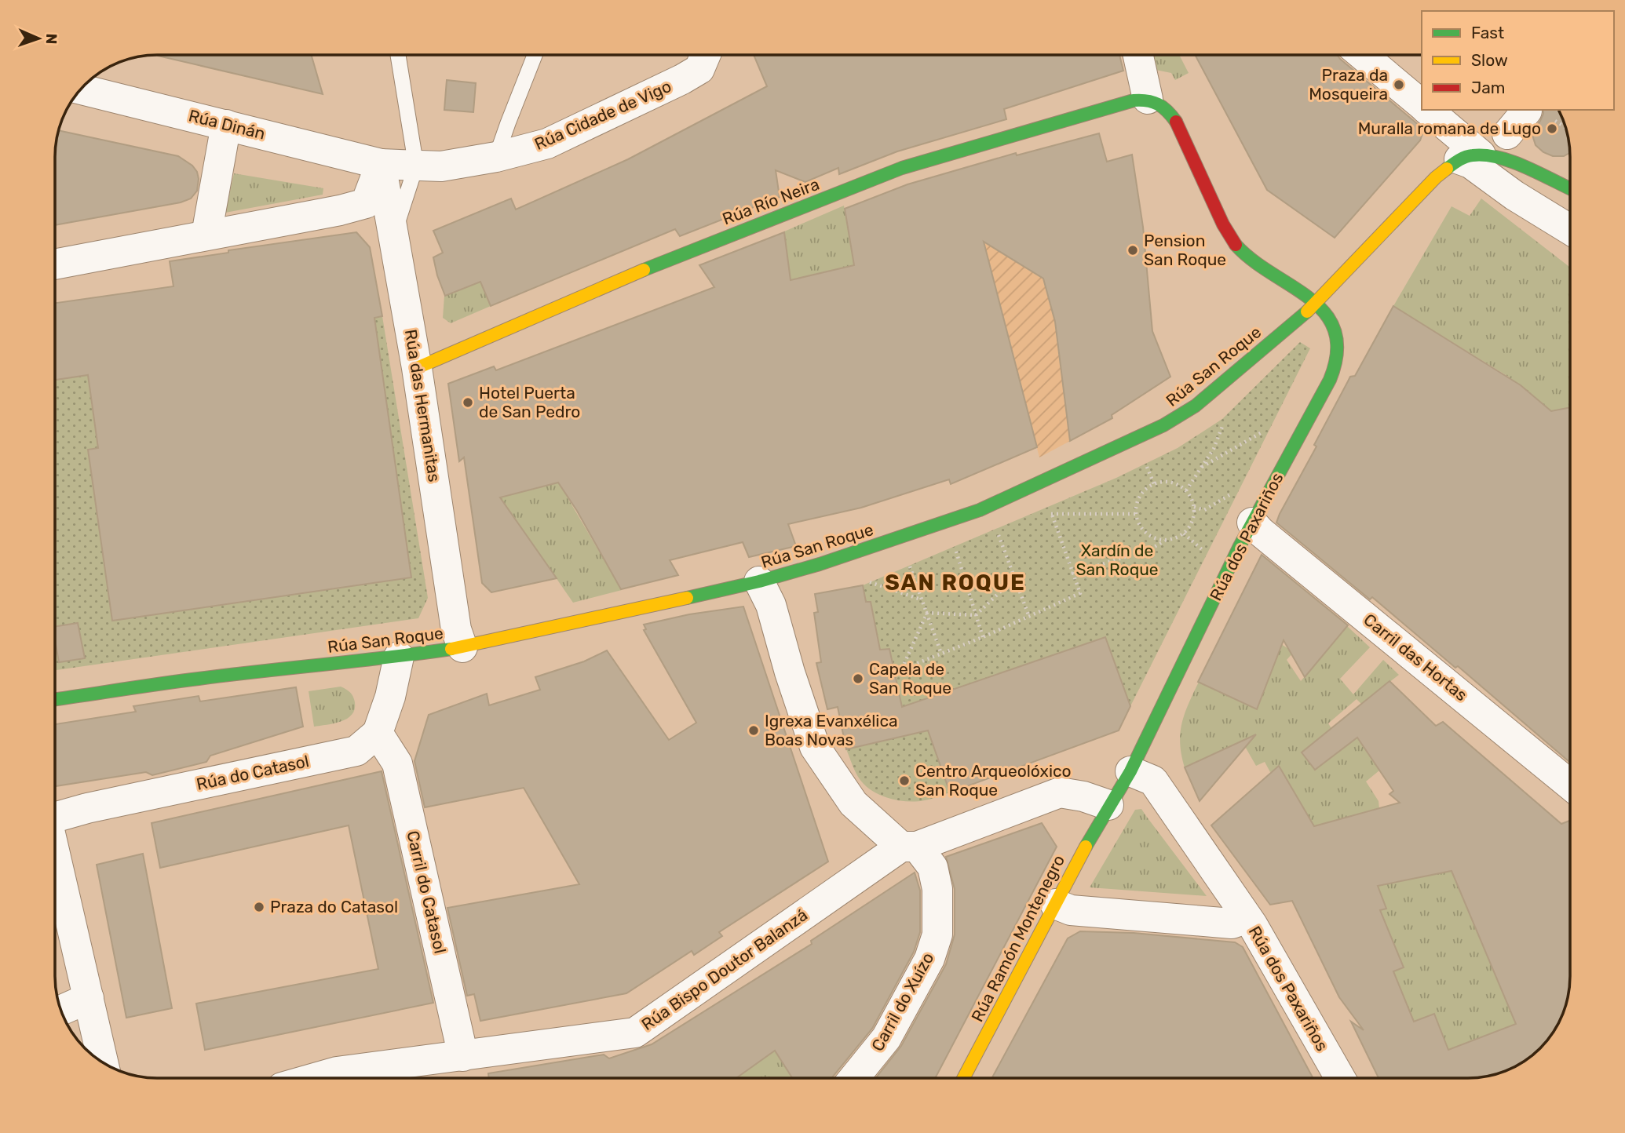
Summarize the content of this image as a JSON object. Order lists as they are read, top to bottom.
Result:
{
  "streets": {
    "street": [
      "Rúa Cidade de Vigo",
      "Rúa Dinán",
      "Rúa Río Neira",
      "Rúa San Roque",
      "Rúa das Hermanitas",
      "Rúa dos Paxariños",
      "Carril das Hortas",
      "Rúa do Catasol",
      "Carril do Catasol",
      "Rúa Ramón Montenegro",
      "Rúa Bispo Doutor Balanzá",
      "Carril do Xuízo"
    ]
  },
  "crossings": [
    ["Rúa Cidade de Vigo", "Rúa Dinán"],
    ["Rúa Cidade de Vigo", "Rúa das Hermanitas"],
    ["Rúa Dinán", "Rúa das Hermanitas"],
    ["Rúa Río Neira", "Rúa das Hermanitas"],
    ["Rúa Río Neira", "Rúa dos Paxariños"],
    ["Rúa San Roque", "Rúa das Hermanitas"],
    ["Rúa San Roque", "Rúa dos Paxariños"],
    ["Rúa San Roque", "Carril do Xuízo"],
    ["Rúa dos Paxariños", "Carril das Hortas"],
    ["Rúa dos Paxariños", "Rúa Ramón Montenegro"],
    ["Rúa dos Paxariños", "Rúa Bispo Doutor Balanzá"],
    ["Rúa do Catasol", "Carril do Catasol"],
    ["Carril do Catasol", "Rúa Bispo Doutor Balanzá"],
    ["Rúa Ramón Montenegro", "Rúa Bispo Doutor Balanzá"],
    ["Rúa Bispo Doutor Balanzá", "Carril do Xuízo"]
  ],
  "districts": ["SAN ROQUE"],
  "parks": ["Xardín de San Roque"],
  "places": [
    "Praza da Mosqueira",
    "Muralla romana de Lugo",
    "Pension San Roque",
    "Hotel Puerta de San Pedro",
    "Capela de San Roque",
    "Igrexa Evanxélica Boas Novas",
    "Centro Arqueolóxico San Roque",
    "Praza do Catasol"
  ],
  "legend": ["Fast", "Slow", "Jam"],
  "north": "right"
}
